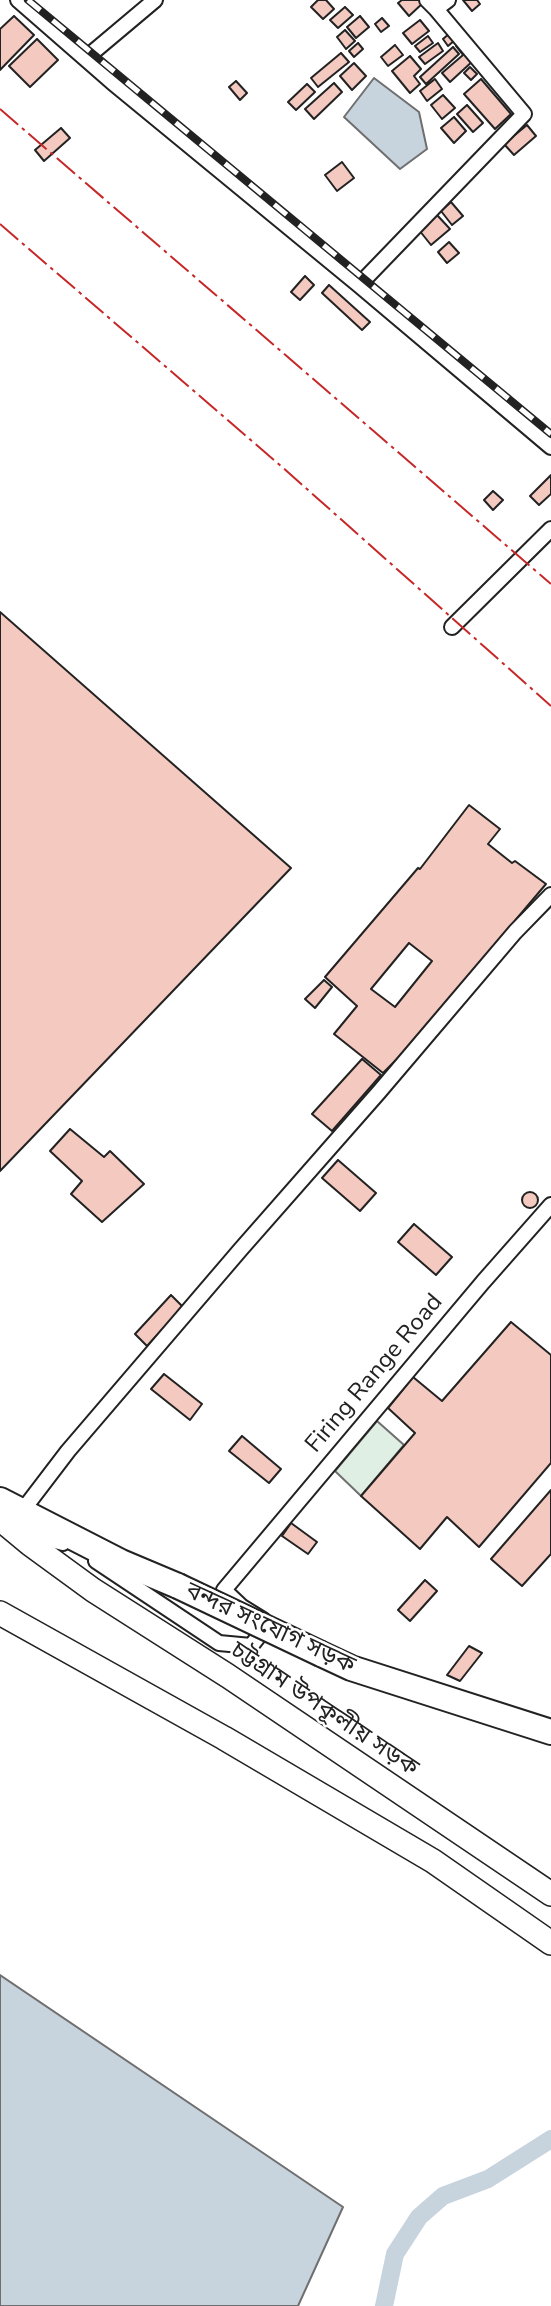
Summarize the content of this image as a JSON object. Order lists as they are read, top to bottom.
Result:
{
  "streets": {
    "highway": ["বন্দর সংযোগ সড়ক"],
    "main road": ["চট্টগ্রাম উপকূলীয় সড়ক"],
    "street": ["Firing Range Road"]
  },
  "crossings": [
    ["বন্দর সংযোগ সড়ক", "চট্টগ্রাম উপকূলীয় সড়ক"]
  ]
}
